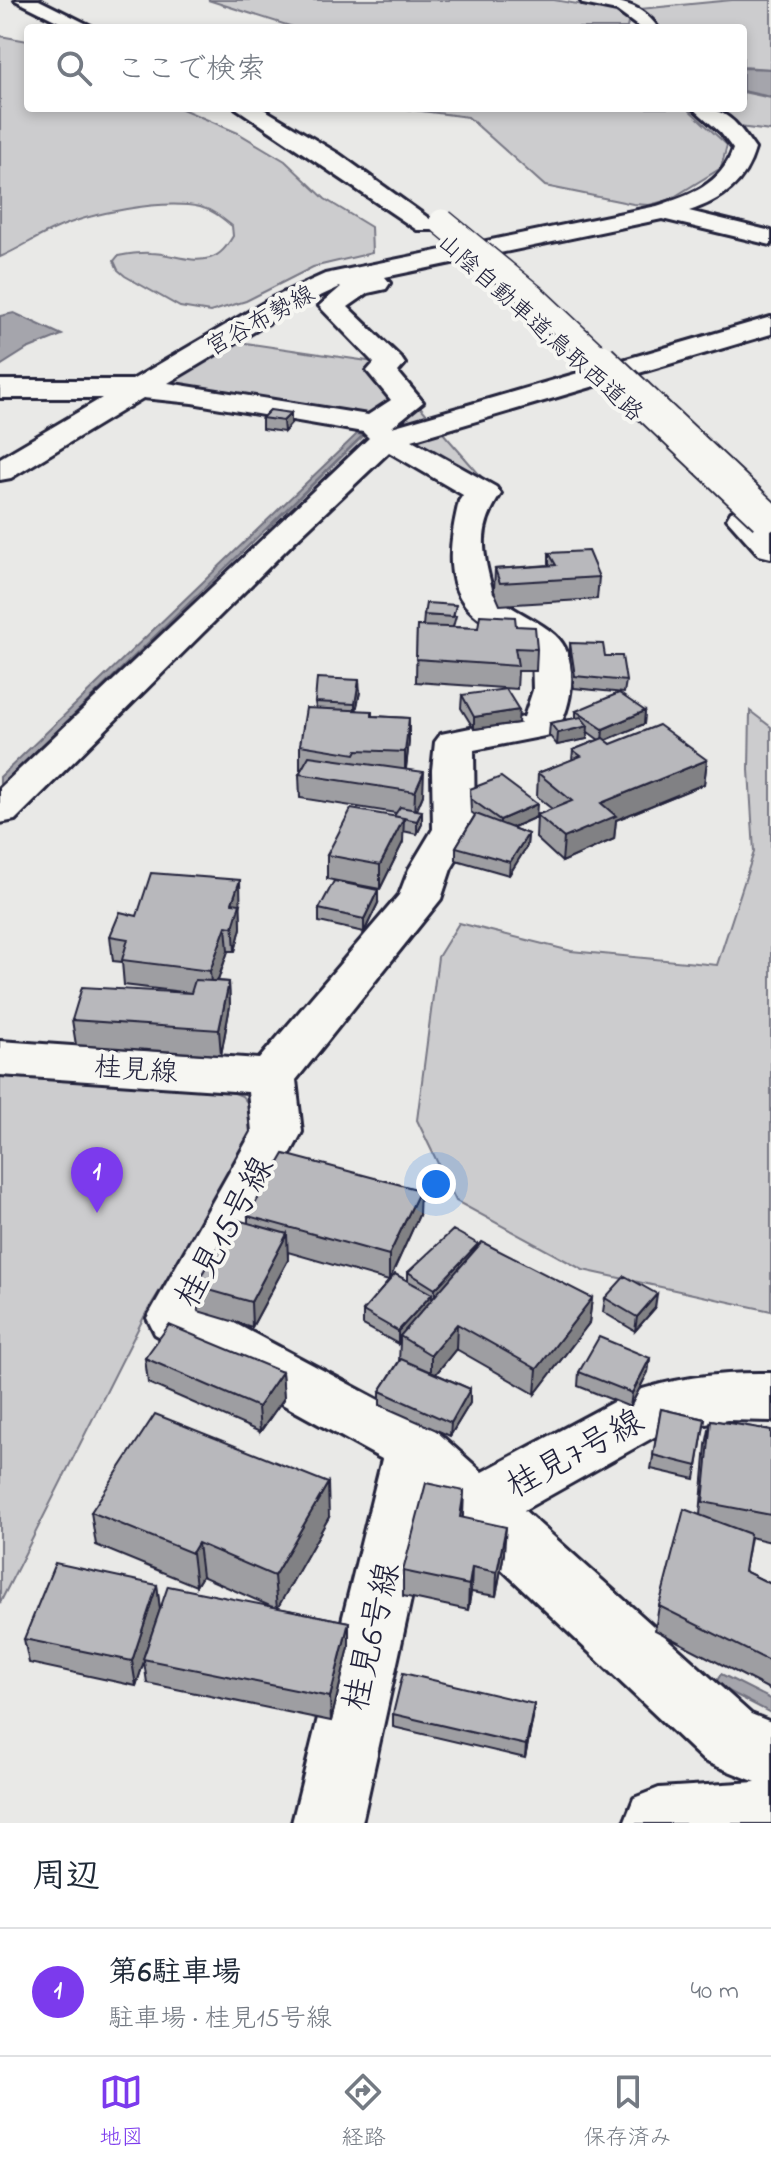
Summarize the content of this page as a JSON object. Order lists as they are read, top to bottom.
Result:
{
  "streets": {
    "main road": [
      "宮谷布勢線",
      "山陰自動車道;鳥取西道路",
      "桂見線",
      "桂見15号線",
      "桂見7号線",
      "桂見6号線"
    ]
  },
  "crossings": [
    ["桂見線", "桂見15号線"],
    ["桂見15号線", "桂見7号線"],
    ["桂見15号線", "桂見6号線"]
  ],
  "page": {
    "search": "ここで検索",
    "pins": "1",
    "heading": "周辺",
    "list": [
      {
        "mark": "1",
        "name": "第6駐車場",
        "note": "駐車場 · 桂見15号線",
        "value": "40 m"
      }
    ],
    "nav": ["地図", "経路", "保存済み"]
  }
}
